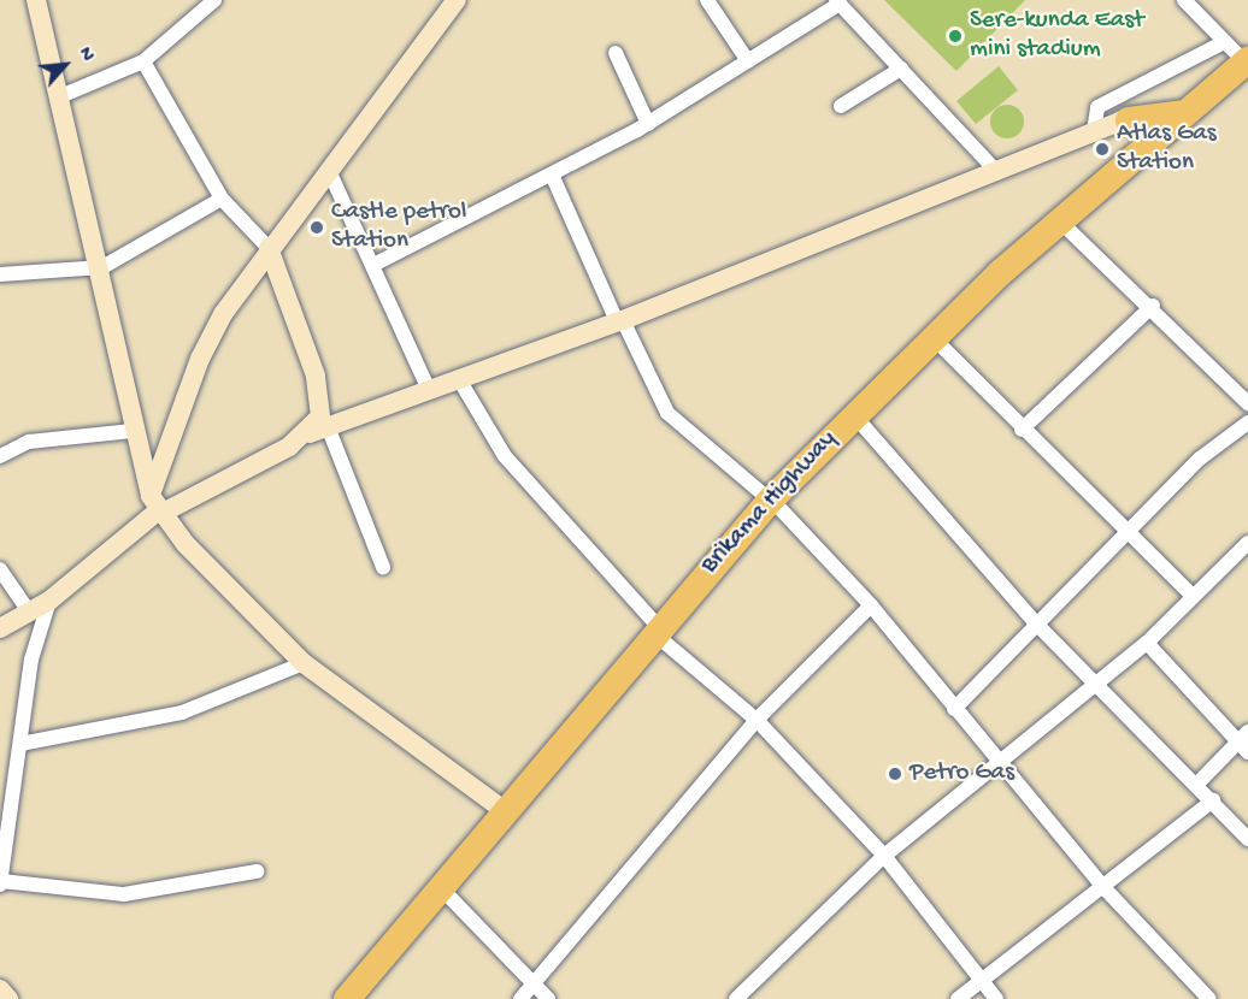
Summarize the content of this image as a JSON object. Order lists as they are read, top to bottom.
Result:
{
  "streets": {
    "highway": ["Brikama Highway"]
  },
  "places": [
    "Sere-kunda East mini stadium",
    "Atlas Gas Station",
    "Castle petrol Station",
    "Petro Gas"
  ],
  "north": "top right"
}
